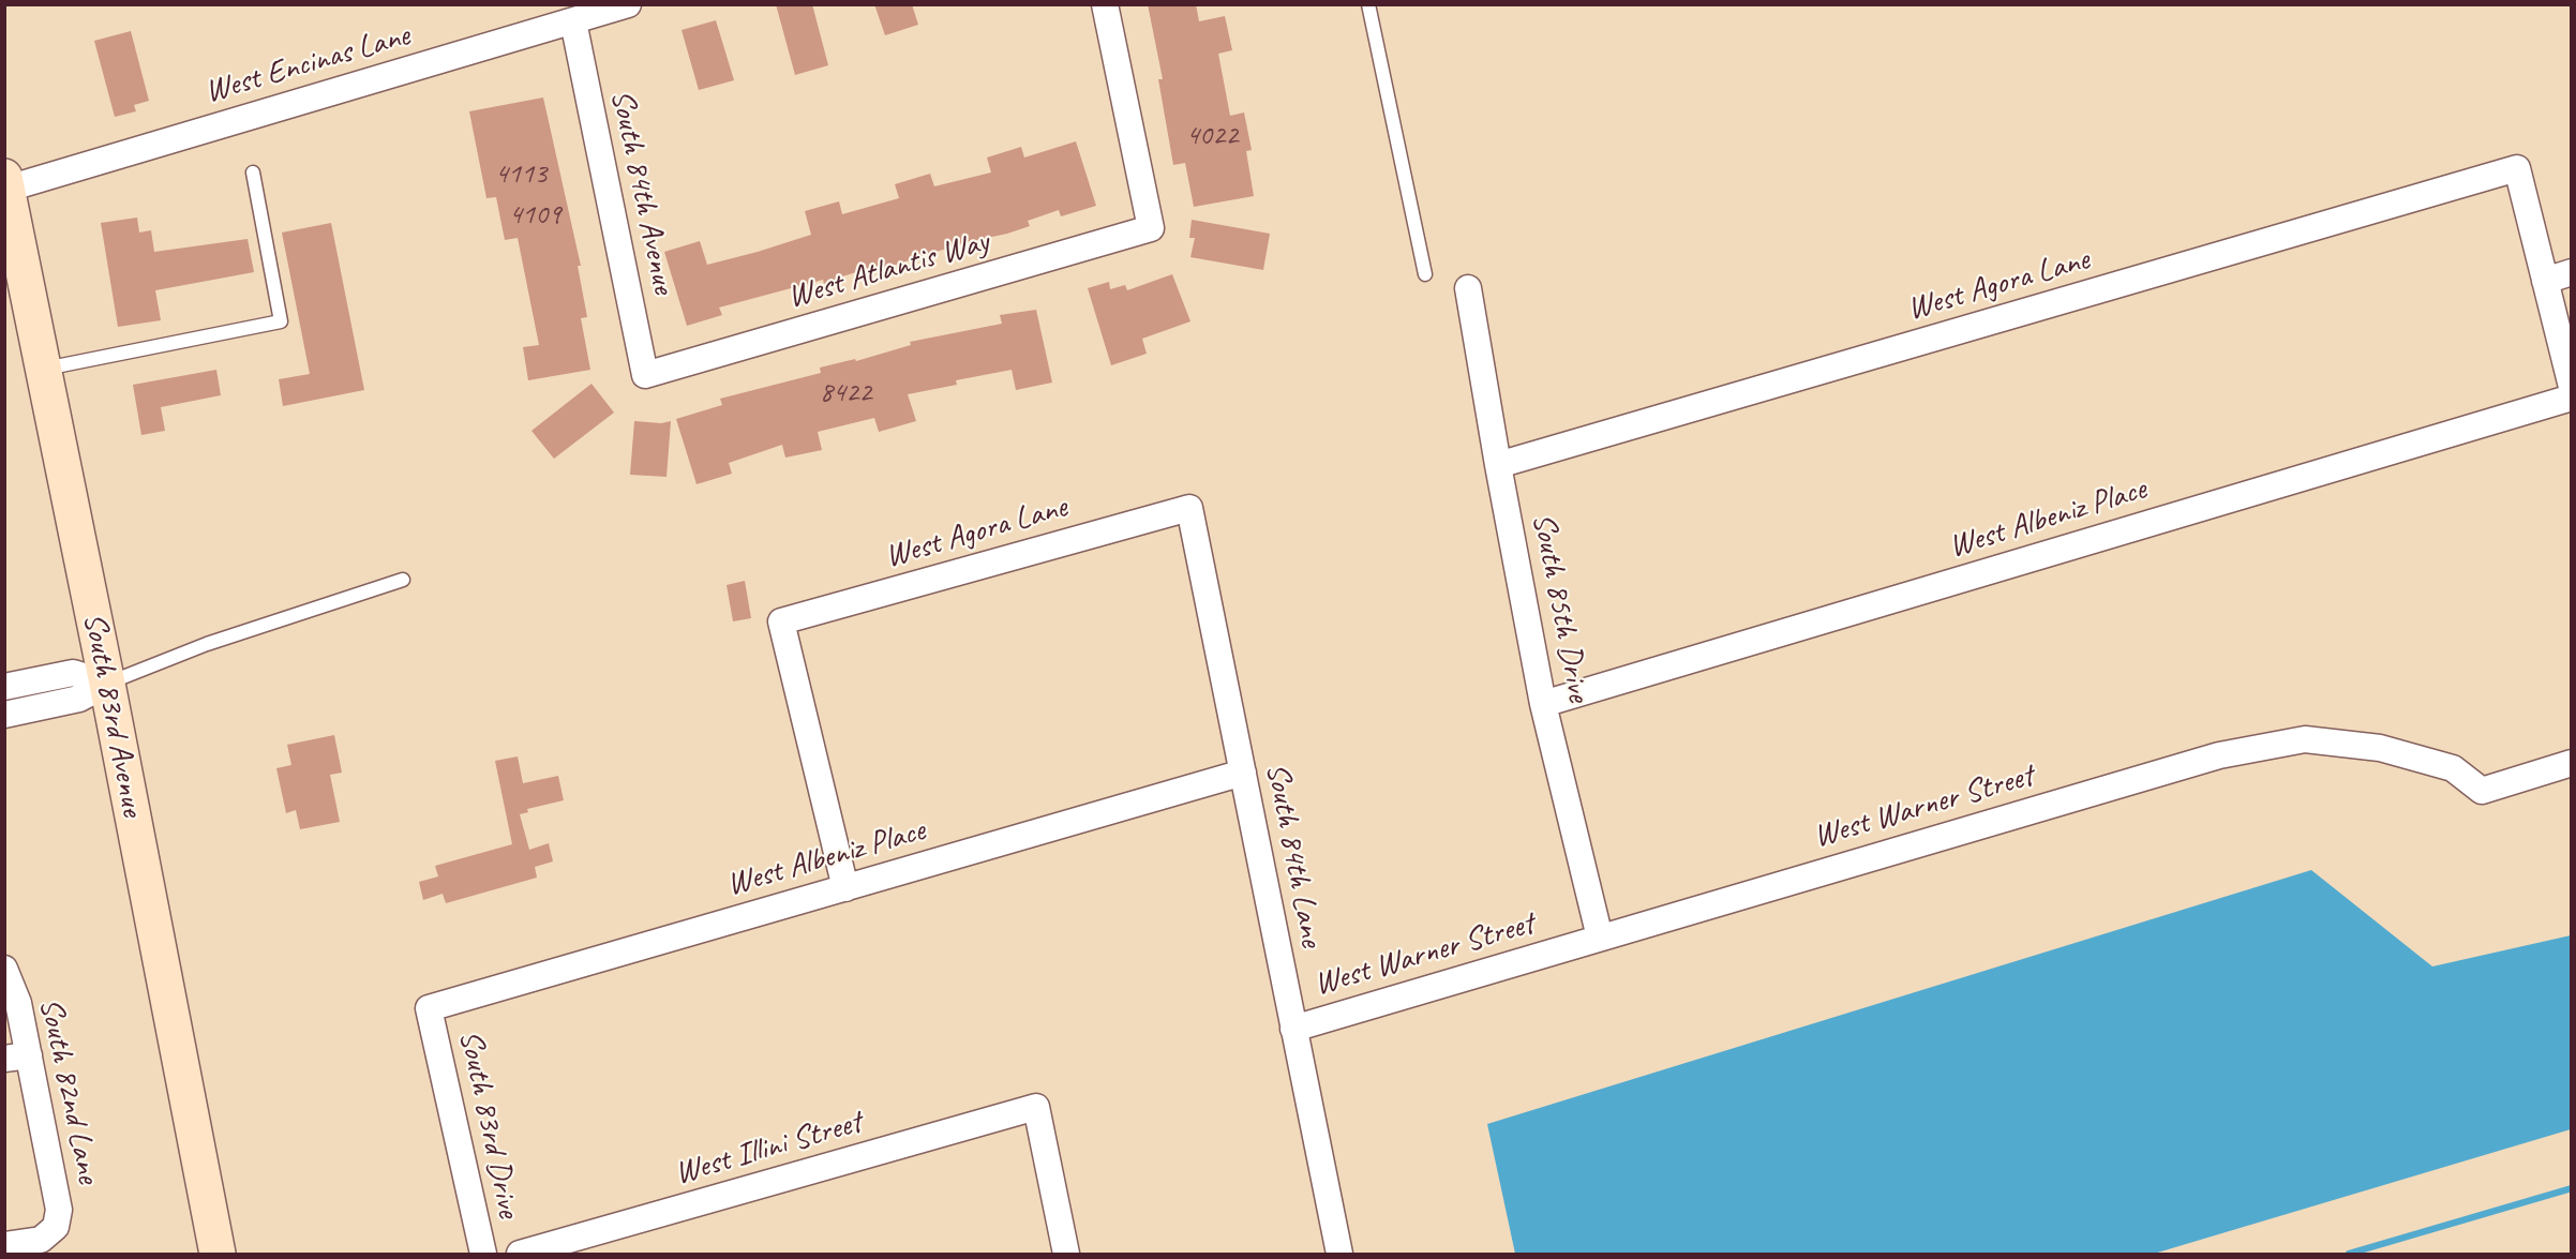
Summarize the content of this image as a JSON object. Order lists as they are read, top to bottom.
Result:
{
  "streets": {
    "main road": ["South 83rd Avenue"],
    "street": [
      "West Encinas Lane",
      "South 84th Avenue",
      "West Atlantis Way",
      "West Agora Lane",
      "West Albeniz Place",
      "South 85th Drive",
      "West Warner Street",
      "South 84th Lane",
      "South 82nd Lane",
      "South 83rd Drive",
      "West Illini Street"
    ]
  },
  "crossings": [
    ["West Encinas Lane", "South 84th Avenue"],
    ["West Encinas Lane", "South 83rd Avenue"],
    ["South 84th Avenue", "West Atlantis Way"],
    ["West Agora Lane", "West Albeniz Place"],
    ["West Agora Lane", "South 85th Drive"],
    ["West Agora Lane", "South 84th Lane"],
    ["West Albeniz Place", "South 85th Drive"],
    ["West Albeniz Place", "South 84th Lane"],
    ["West Albeniz Place", "South 83rd Drive"],
    ["South 85th Drive", "West Warner Street"],
    ["West Warner Street", "South 84th Lane"]
  ],
  "house_numbers": [
    "4022",
    "4113",
    "4109",
    "8422"
  ]
}
